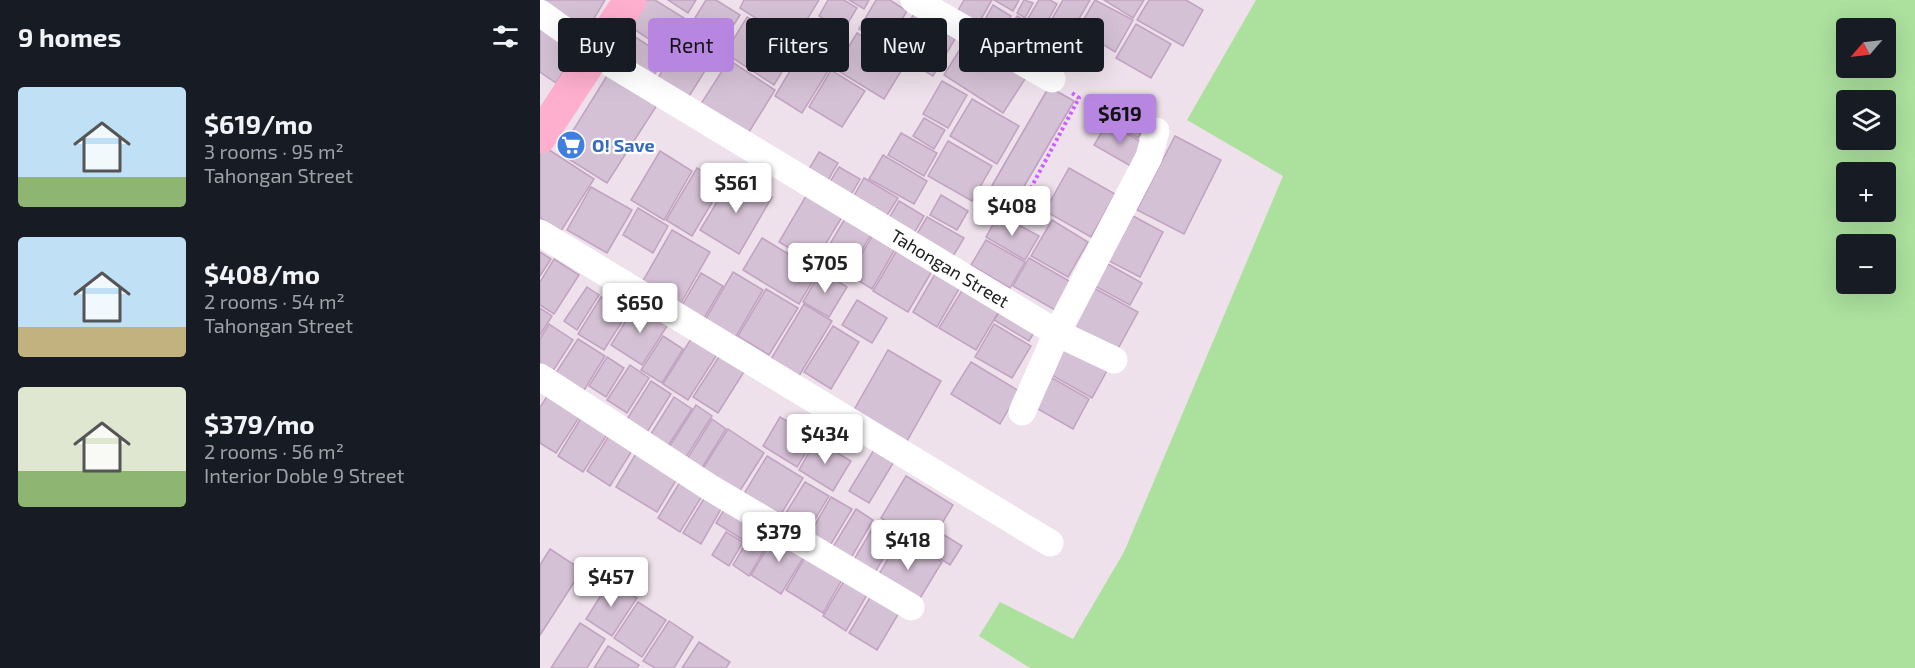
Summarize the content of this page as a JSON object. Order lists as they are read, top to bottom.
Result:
{
  "streets": {
    "street": ["Tahongan Street"]
  },
  "places": {
    "supermarket": ["O! Save"]
  },
  "north": "bottom left",
  "page": {
    "heading": "9 homes",
    "map_buttons": ["+", "−"],
    "chip": [
      "Buy",
      "Rent",
      "Filters",
      "New",
      "Apartment"
    ],
    "list": [
      {
        "name": "$619/mo",
        "note": "3 rooms · 95 m² · Tahongan Street"
      },
      {
        "name": "$408/mo",
        "note": "2 rooms · 54 m² · Tahongan Street"
      },
      {
        "name": "$379/mo",
        "note": "2 rooms · 56 m² · Interior Doble 9 Street"
      }
    ],
    "price": [
      "$619",
      "$561",
      "$408",
      "$705",
      "$650",
      "$434",
      "$379",
      "$418",
      "$457"
    ]
  }
}
